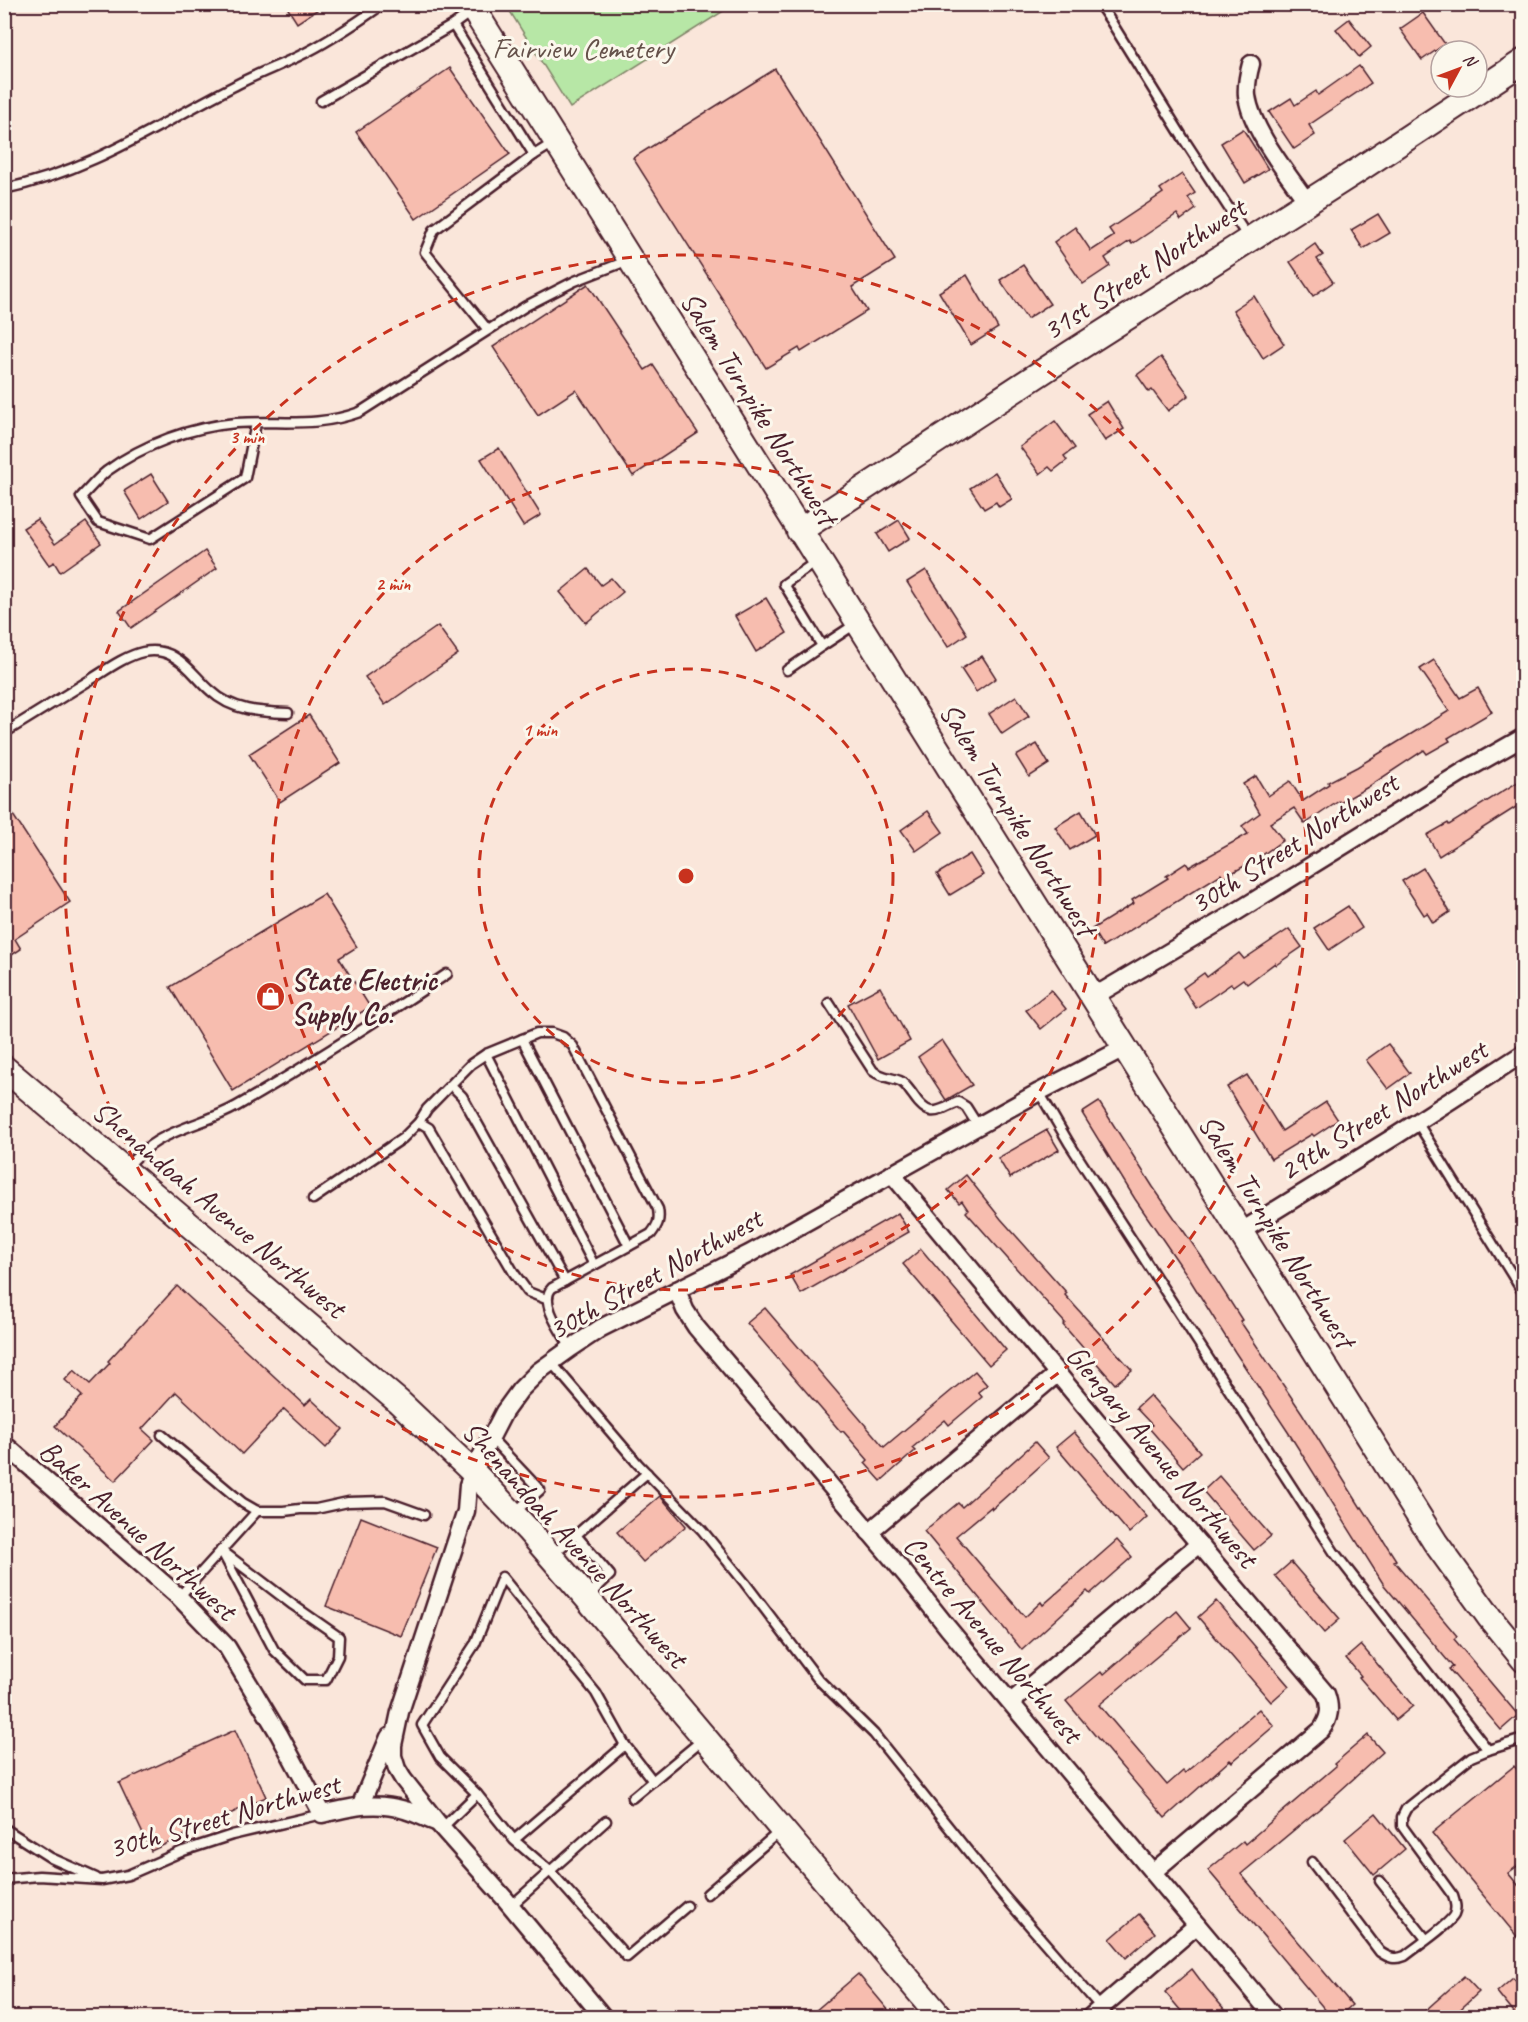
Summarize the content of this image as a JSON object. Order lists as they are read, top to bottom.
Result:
{
  "streets": {
    "street": [
      "31st Street Northwest",
      "Salem Turnpike Northwest",
      "30th Street Northwest",
      "29th Street Northwest",
      "Shenandoah Avenue Northwest",
      "Glengary Avenue Northwest",
      "Baker Avenue Northwest",
      "Centre Avenue Northwest"
    ]
  },
  "crossings": [
    ["31st Street Northwest", "Salem Turnpike Northwest"],
    ["Salem Turnpike Northwest", "30th Street Northwest"],
    ["Salem Turnpike Northwest", "29th Street Northwest"],
    ["30th Street Northwest", "Shenandoah Avenue Northwest"],
    ["30th Street Northwest", "Glengary Avenue Northwest"],
    ["30th Street Northwest", "Baker Avenue Northwest"],
    ["30th Street Northwest", "Centre Avenue Northwest"],
    ["Glengary Avenue Northwest", "Centre Avenue Northwest"]
  ],
  "parks": ["Fairview Cemetery"],
  "places": {
    "shop": ["State Electric Supply Co."]
  },
  "north": "top right",
  "rings": ["3 min", "2 min", "1 min"]
}
